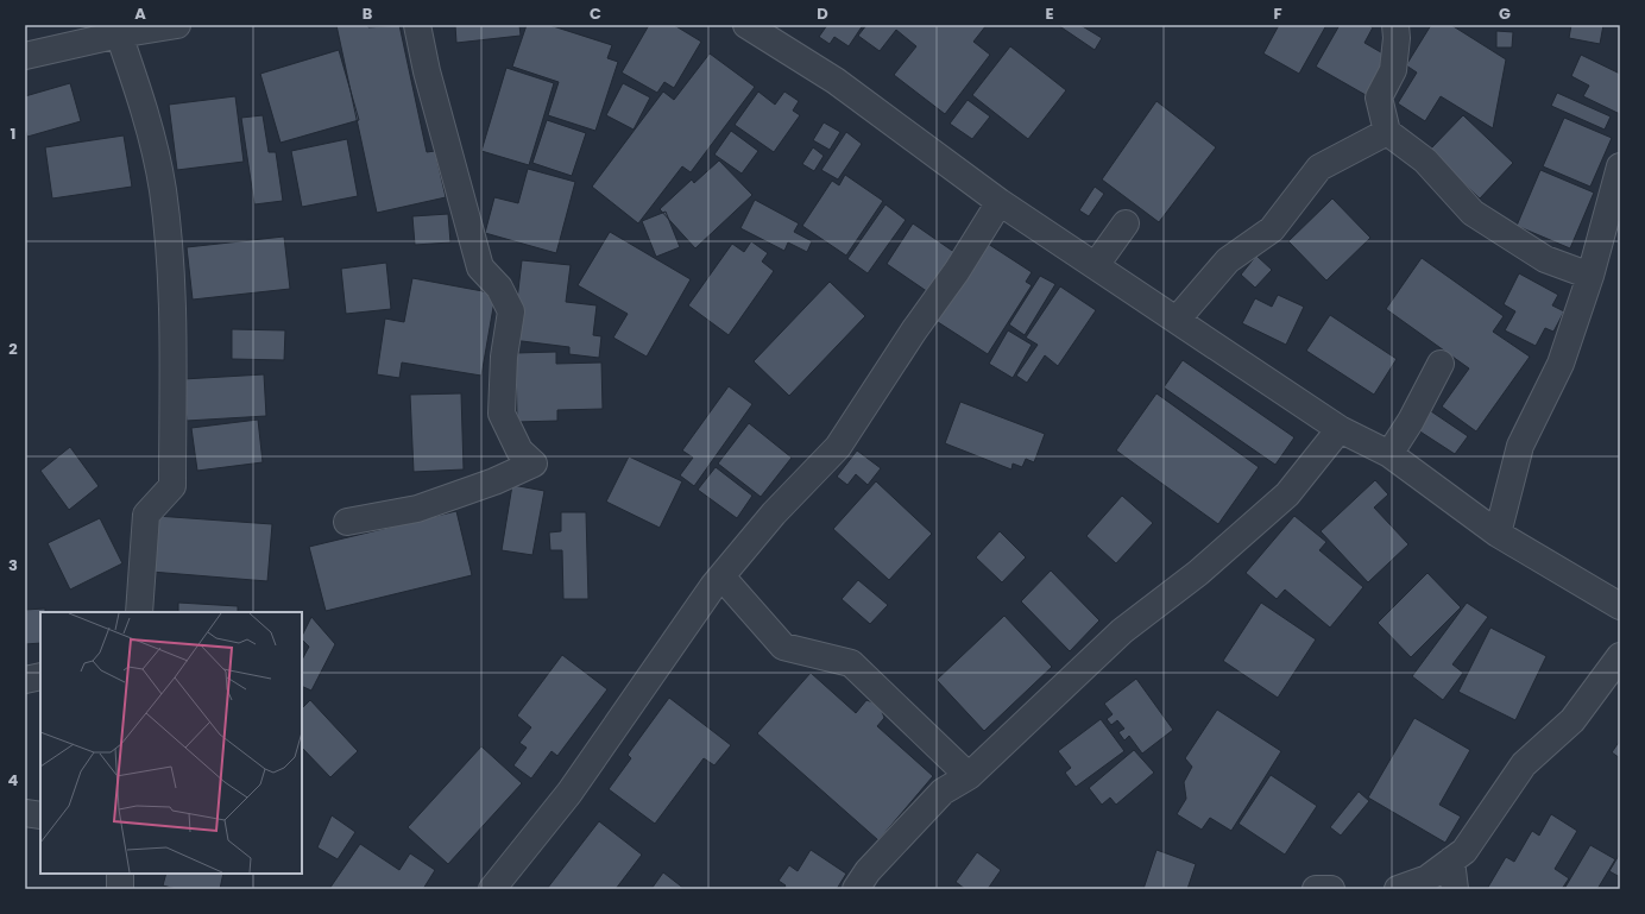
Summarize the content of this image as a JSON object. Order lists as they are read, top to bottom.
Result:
{
  "grid": {
    "columns": [
      "A",
      "B",
      "C",
      "D",
      "E",
      "F",
      "G"
    ],
    "rows": [
      "1",
      "2",
      "3",
      "4"
    ]
  }
}
